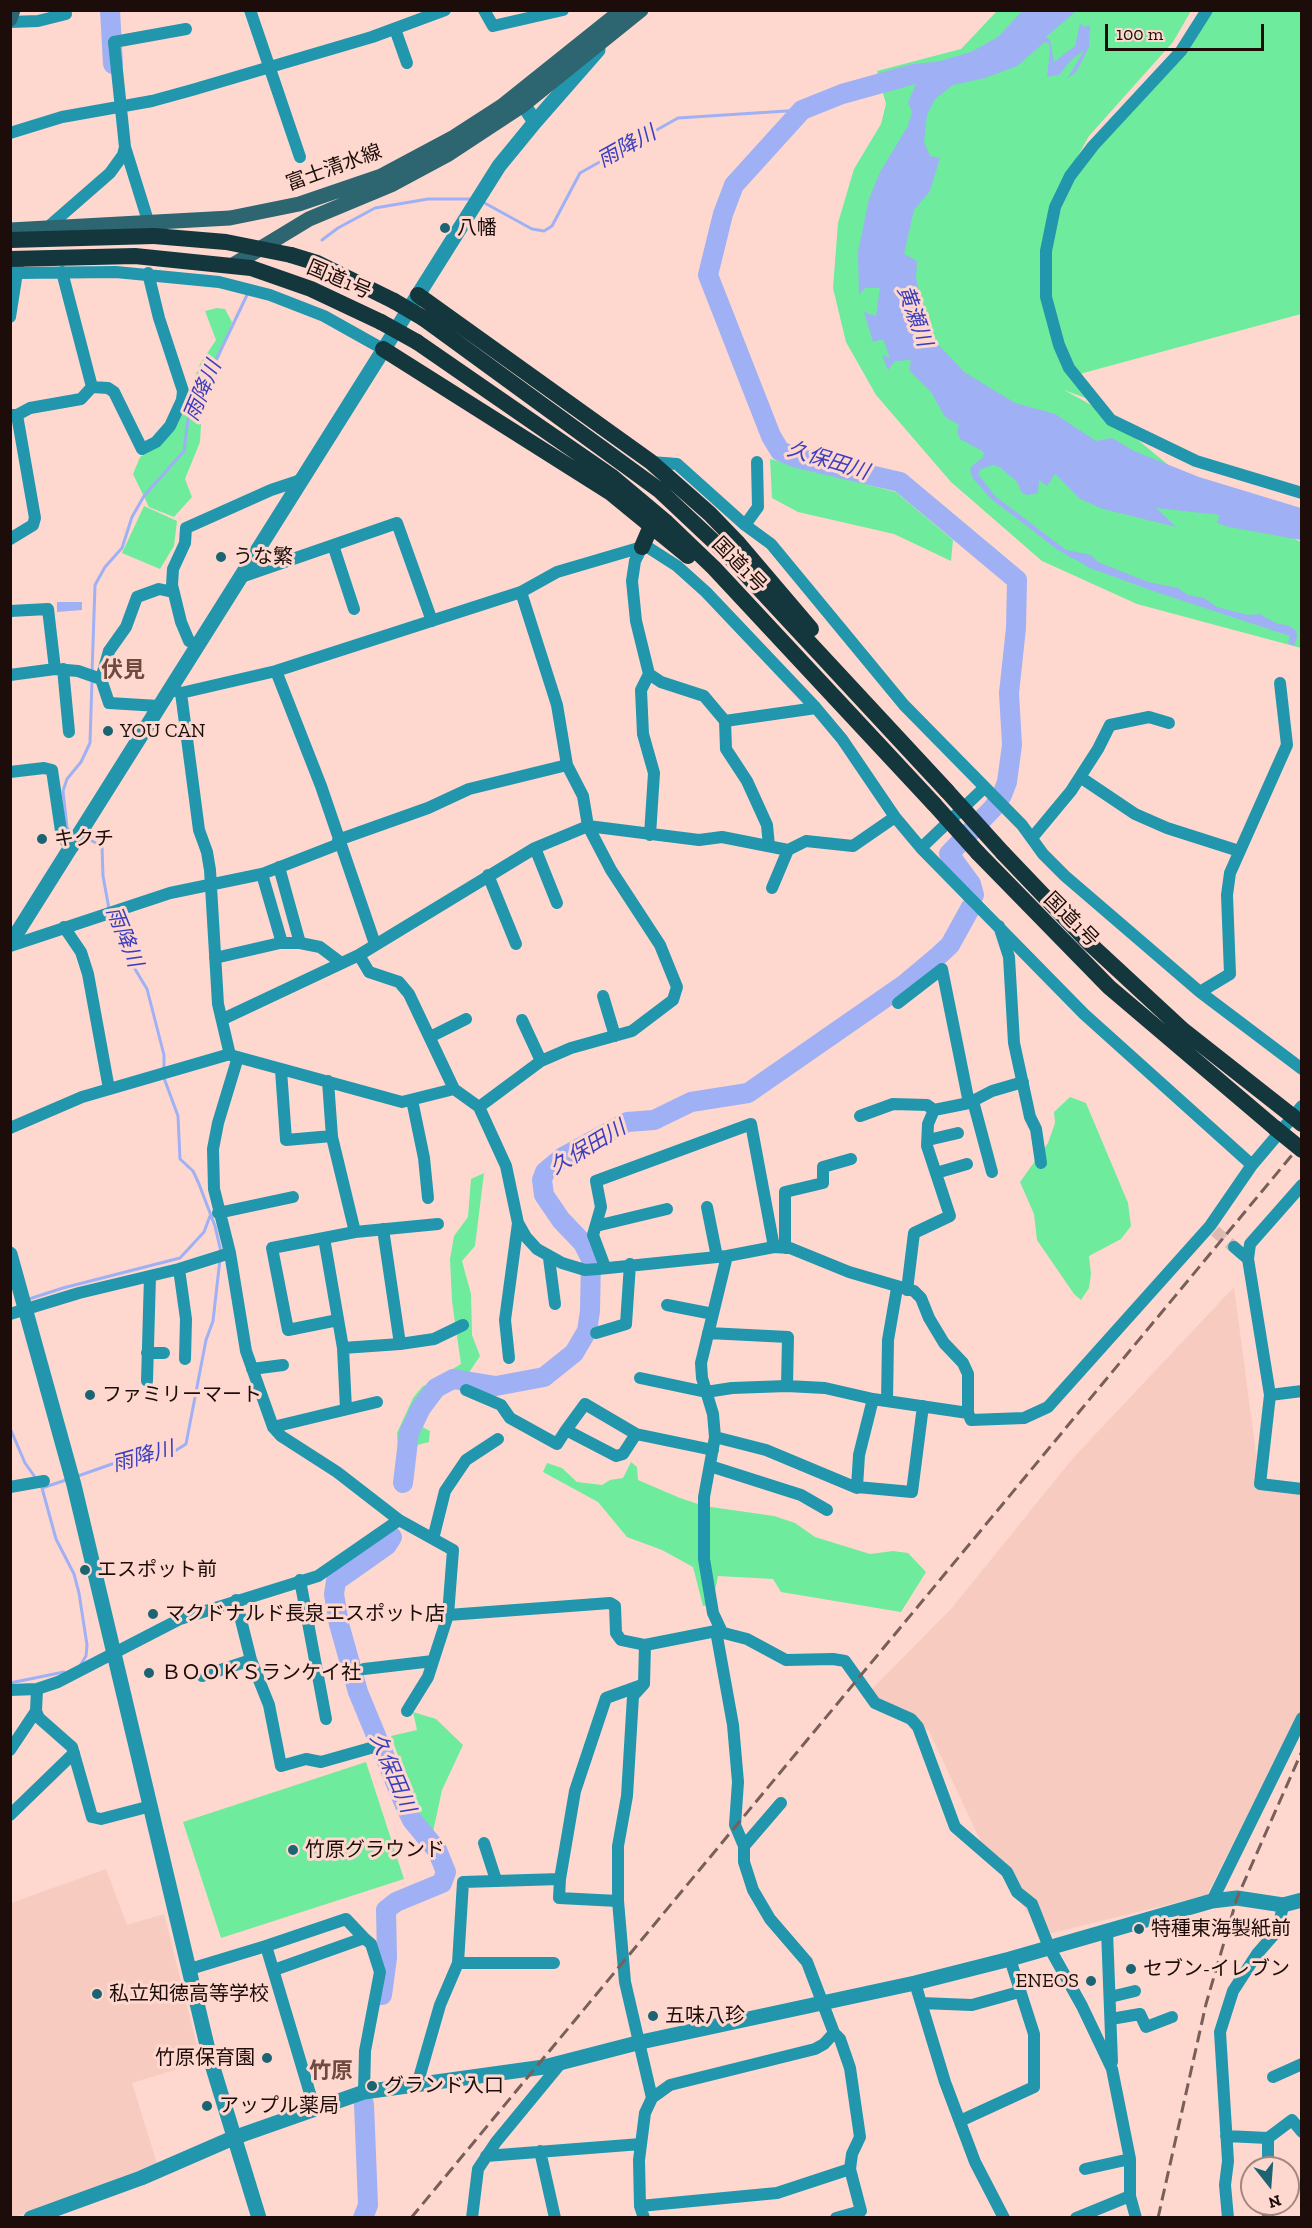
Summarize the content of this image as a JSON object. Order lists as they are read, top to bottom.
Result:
{
  "streets": {
    "highway": ["国道1号"],
    "main road": ["富士清水線"]
  },
  "crossings": [
    ["富士清水線", "国道1号"]
  ],
  "districts": ["伏見", "竹原"],
  "water": ["雨降川", "黄瀬川", "久保田川"],
  "places": [
    "八幡",
    "うな繁",
    "YOU CAN",
    "キクチ",
    "ファミリーマート",
    "エスポット前",
    "マクドナルド長泉エスポット店",
    "ＢＯＯＫＳランケイ社",
    "竹原グラウンド",
    "特種東海製紙前",
    "セブン-イレブン",
    "ENEOS",
    "私立知徳高等学校",
    "五味八珍",
    "竹原保育園",
    "グランド入口",
    "アップル薬局"
  ],
  "scale_bar": "100 m",
  "north": "bottom"
}
